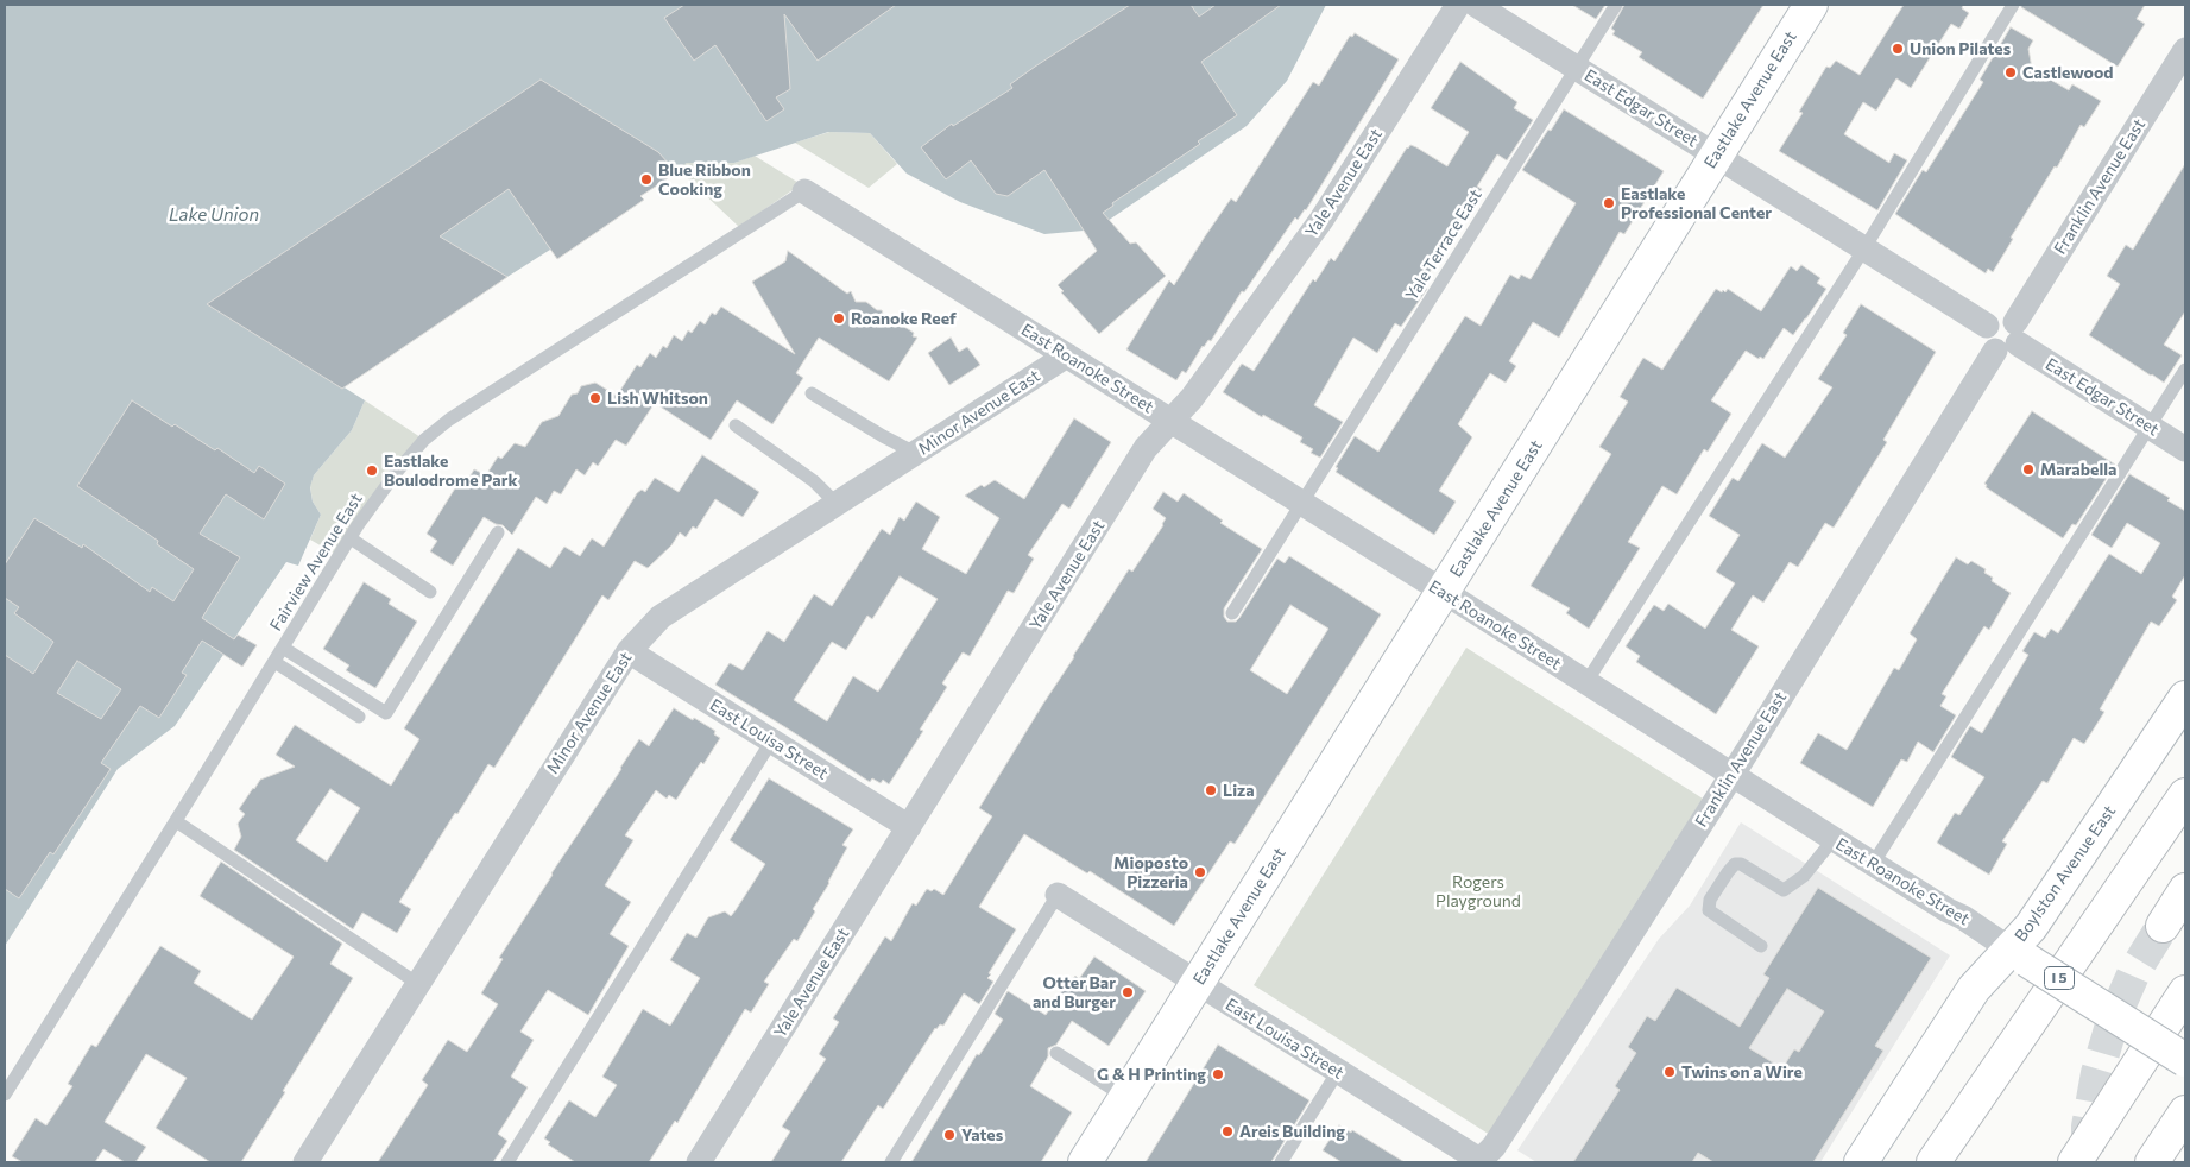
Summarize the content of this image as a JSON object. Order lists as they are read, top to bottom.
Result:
{
  "streets": {
    "main road": [
      "Eastlake Avenue East",
      "East Roanoke Street",
      "Boylston Avenue East",
      "I 5"
    ],
    "street": [
      "East Edgar Street",
      "Yale Avenue East",
      "Franklin Avenue East",
      "Minor Avenue East",
      "East Louisa Street"
    ],
    "lane": ["Yale Terrace East", "Fairview Avenue East"]
  },
  "crossings": [
    ["Eastlake Avenue East", "East Edgar Street"],
    ["Eastlake Avenue East", "East Roanoke Street"],
    ["Eastlake Avenue East", "East Louisa Street"],
    ["East Edgar Street", "Franklin Avenue East"],
    ["East Edgar Street", "Yale Terrace East"],
    ["Yale Avenue East", "East Roanoke Street"],
    ["Yale Avenue East", "East Louisa Street"],
    ["Franklin Avenue East", "East Roanoke Street"],
    ["Franklin Avenue East", "East Louisa Street"],
    ["Yale Terrace East", "East Roanoke Street"],
    ["East Roanoke Street", "Minor Avenue East"],
    ["East Roanoke Street", "Fairview Avenue East"],
    ["East Roanoke Street", "Boylston Avenue East"],
    ["Minor Avenue East", "East Louisa Street"]
  ],
  "water": ["Lake Union"],
  "parks": ["Rogers Playground"],
  "places": [
    "Union Pilates",
    "Castlewood",
    "Blue Ribbon Cooking",
    "Eastlake Professional Center",
    "Roanoke Reef",
    "Lish Whitson",
    "Marabella",
    "Eastlake Boulodrome Park",
    "Liza",
    "Mioposto Pizzeria",
    "Otter Bar and Burger",
    "Twins on a Wire",
    "G & H Printing",
    "Areis Building",
    "Yates"
  ]
}
